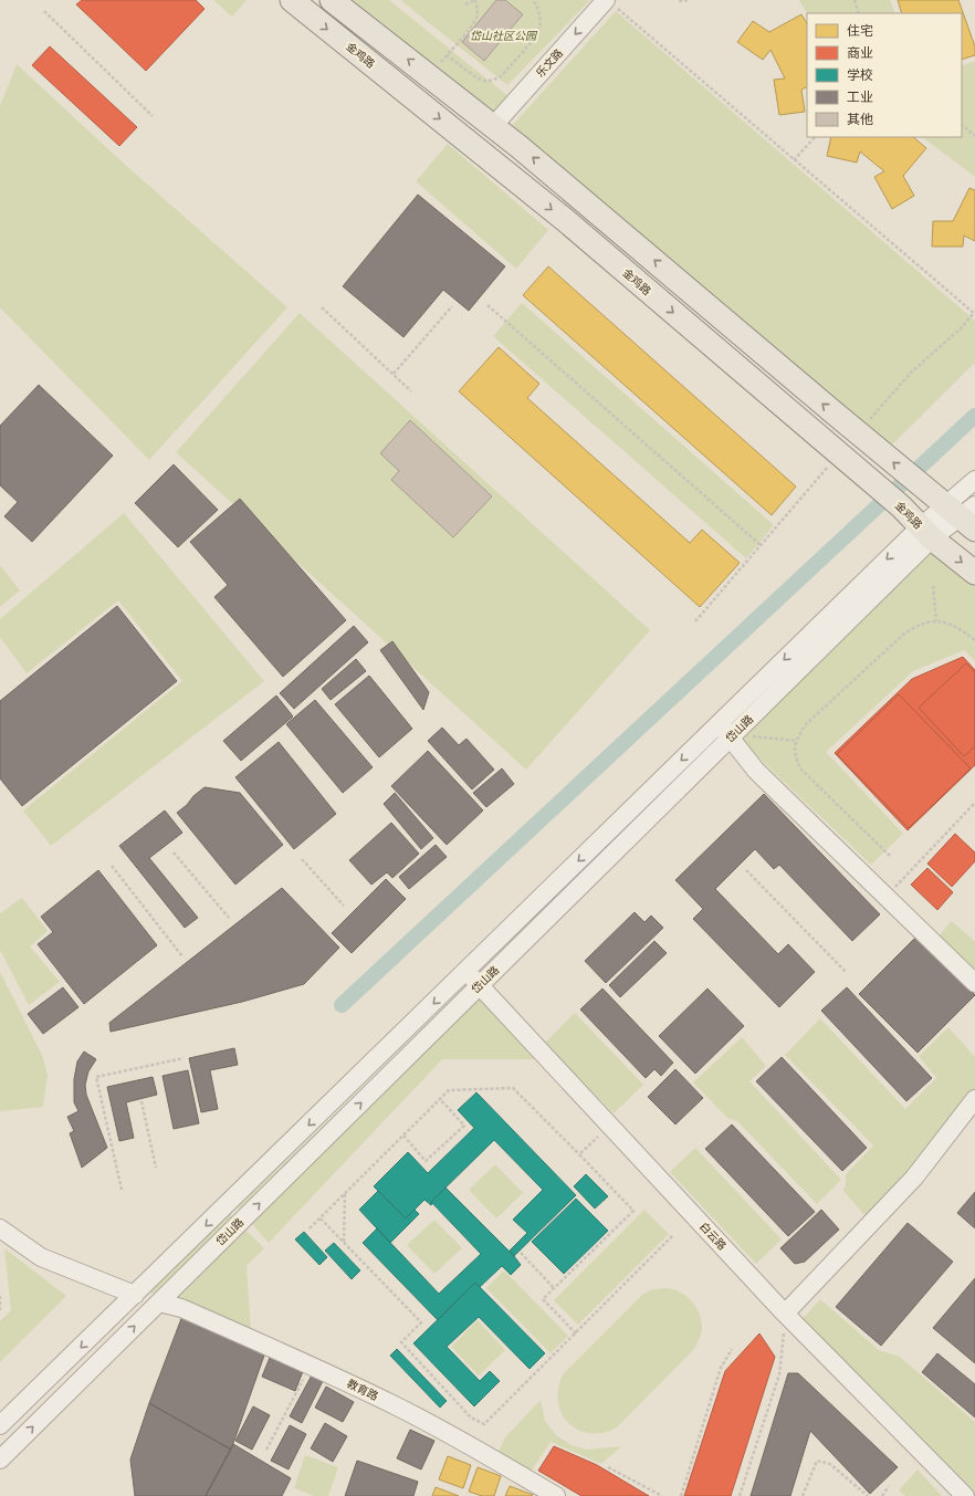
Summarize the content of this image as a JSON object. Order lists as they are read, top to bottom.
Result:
{
  "streets": {
    "main road": ["金鸡路"],
    "street": [
      "乐文路",
      "岱山路",
      "白云路",
      "教育路"
    ]
  },
  "crossings": [
    ["金鸡路", "岱山路"],
    ["岱山路", "白云路"],
    ["岱山路", "教育路"]
  ],
  "one_way": ["乐文路"],
  "parks": ["岱山社区公园"],
  "legend": [
    "住宅",
    "商业",
    "学校",
    "工业",
    "其他"
  ]
}
